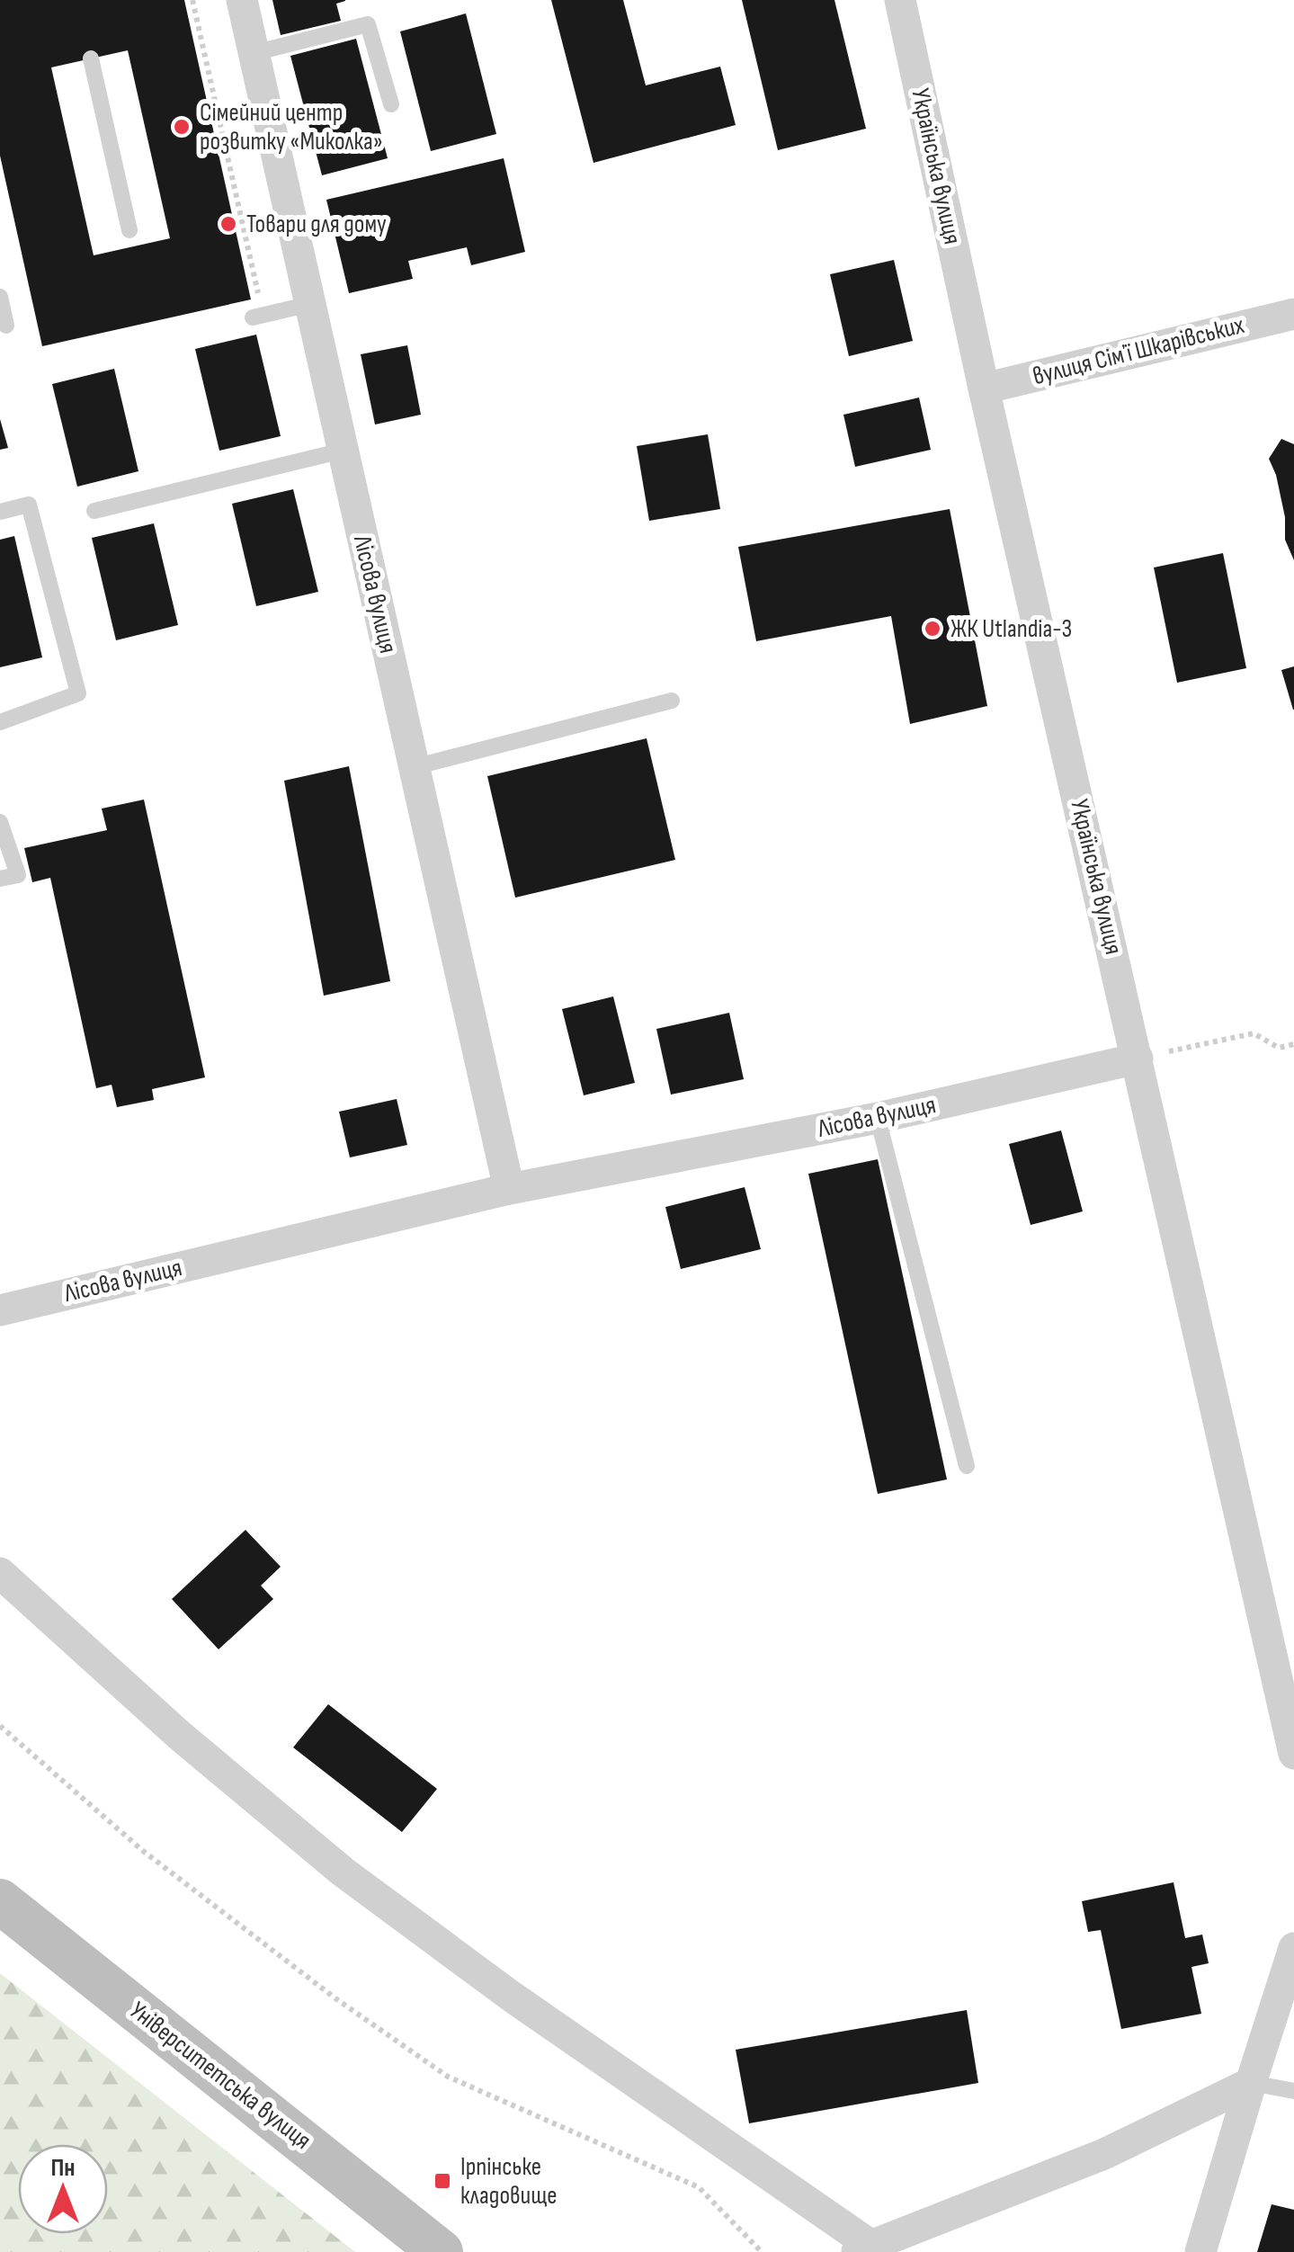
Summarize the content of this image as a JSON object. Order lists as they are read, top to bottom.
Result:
{
  "streets": {
    "main road": ["Університетська вулиця"],
    "street": ["Українська вулиця", "вулиця Сімʼї Шкарівських", "Лісова вулиця"]
  },
  "crossings": [
    ["Українська вулиця", "вулиця Сімʼї Шкарівських"],
    ["Українська вулиця", "Лісова вулиця"]
  ],
  "places": {
    "other": ["Сімейний центр розвитку «Миколка»", "Товари для дому", "ЖК Utlandia-3"],
    "transit": ["Ірпінське кладовище"]
  },
  "north": "top"
}
